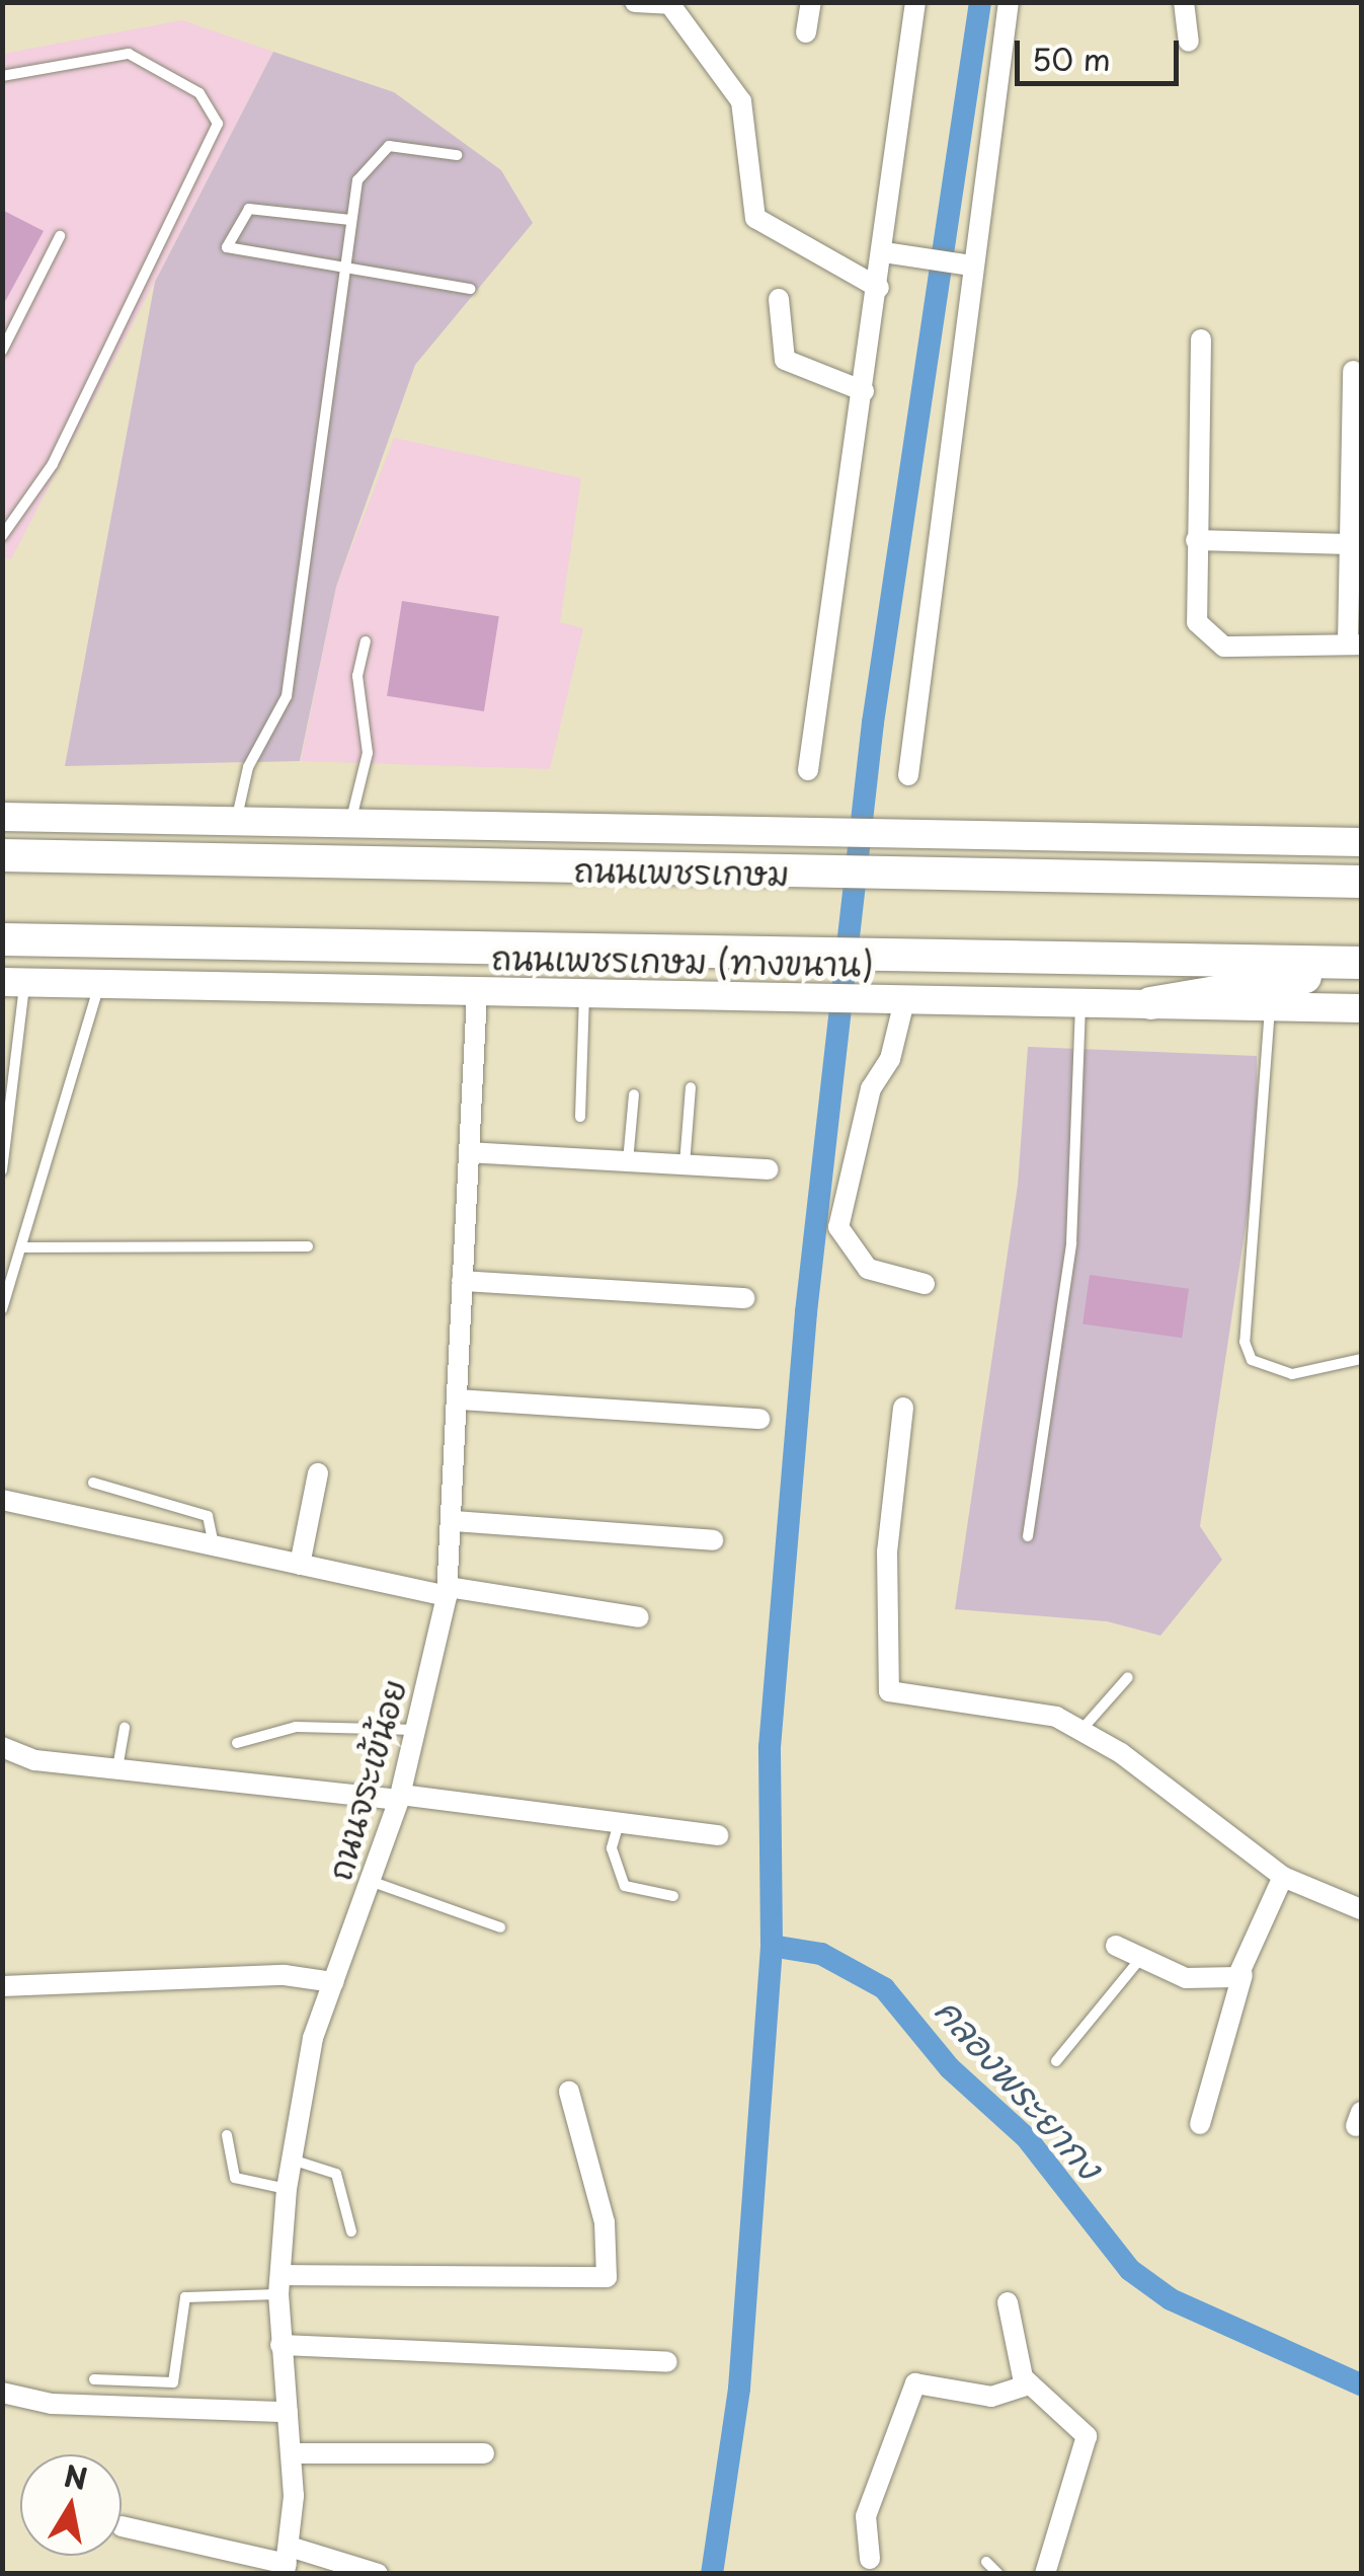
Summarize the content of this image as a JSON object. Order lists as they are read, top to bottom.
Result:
{
  "streets": {
    "highway": ["ถนนเพชรเกษม"],
    "main road": ["ถนนเพชรเกษม (ทางขนาน)"],
    "street": ["ถนนจระเข้น้อย"]
  },
  "crossings": [
    ["ถนนเพชรเกษม (ทางขนาน)", "ถนนจระเข้น้อย"]
  ],
  "water": ["คลองพระยากง"],
  "scale_bar": "50 m",
  "north": "top"
}
